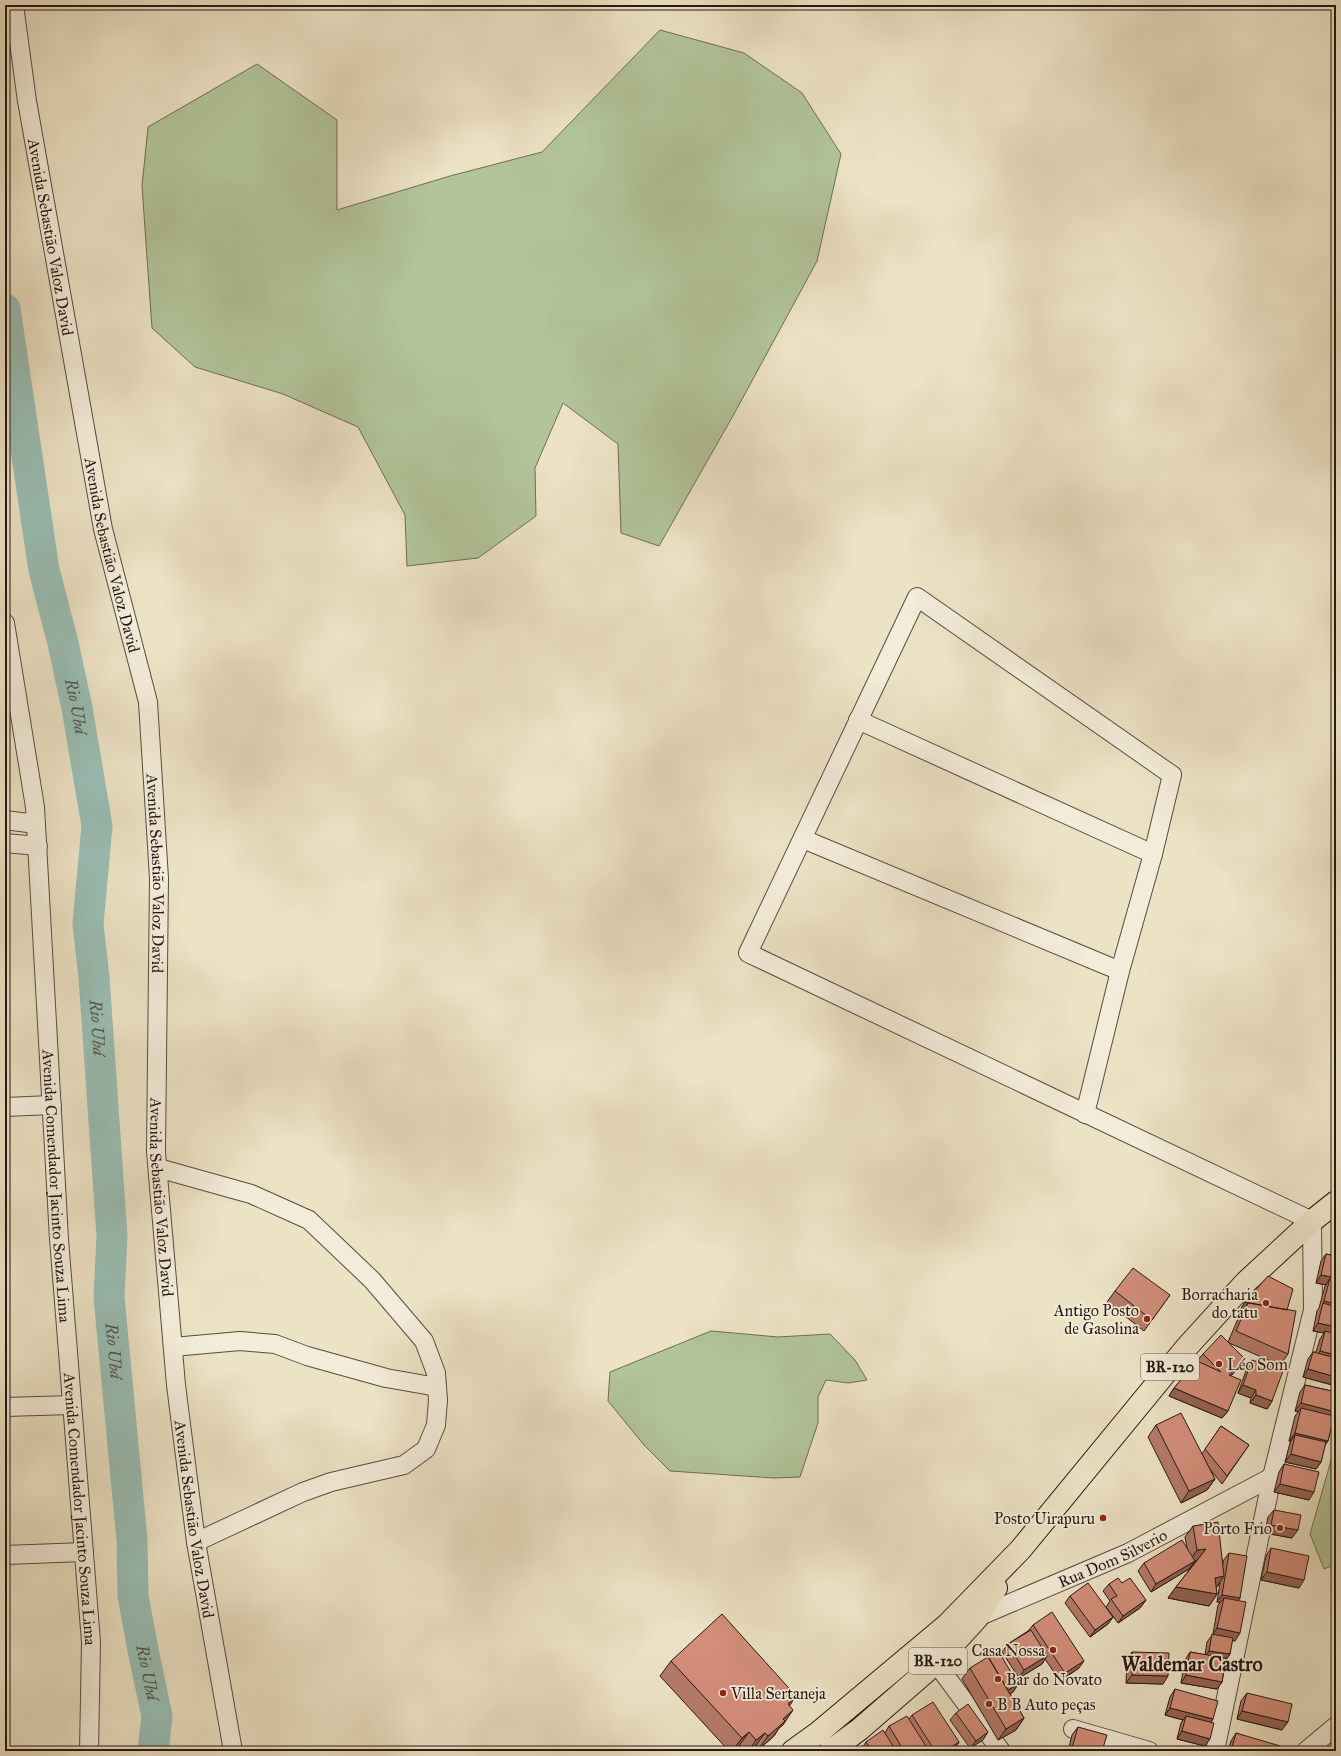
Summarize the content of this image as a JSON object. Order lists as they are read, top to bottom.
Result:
{
  "streets": {
    "main road": ["BR-120"],
    "street": ["Avenida Sebastião Valoz David", "Avenida Comendador Jacinto Souza Lima", "Rua Dom Silverio"]
  },
  "crossings": [
    ["BR-120", "Rua Dom Silverio"]
  ],
  "districts": ["Waldemar Castro"],
  "water": ["Rio Ubá"],
  "places": [
    "Borracharia do tatu",
    "Antigo Posto de Gasolina",
    "Léo Som",
    "Posto Uirapuru",
    "Porto Frio",
    "Casa Nossa",
    "Bar do Novato",
    "Villa Sertaneja",
    "B B Auto peças"
  ]
}
